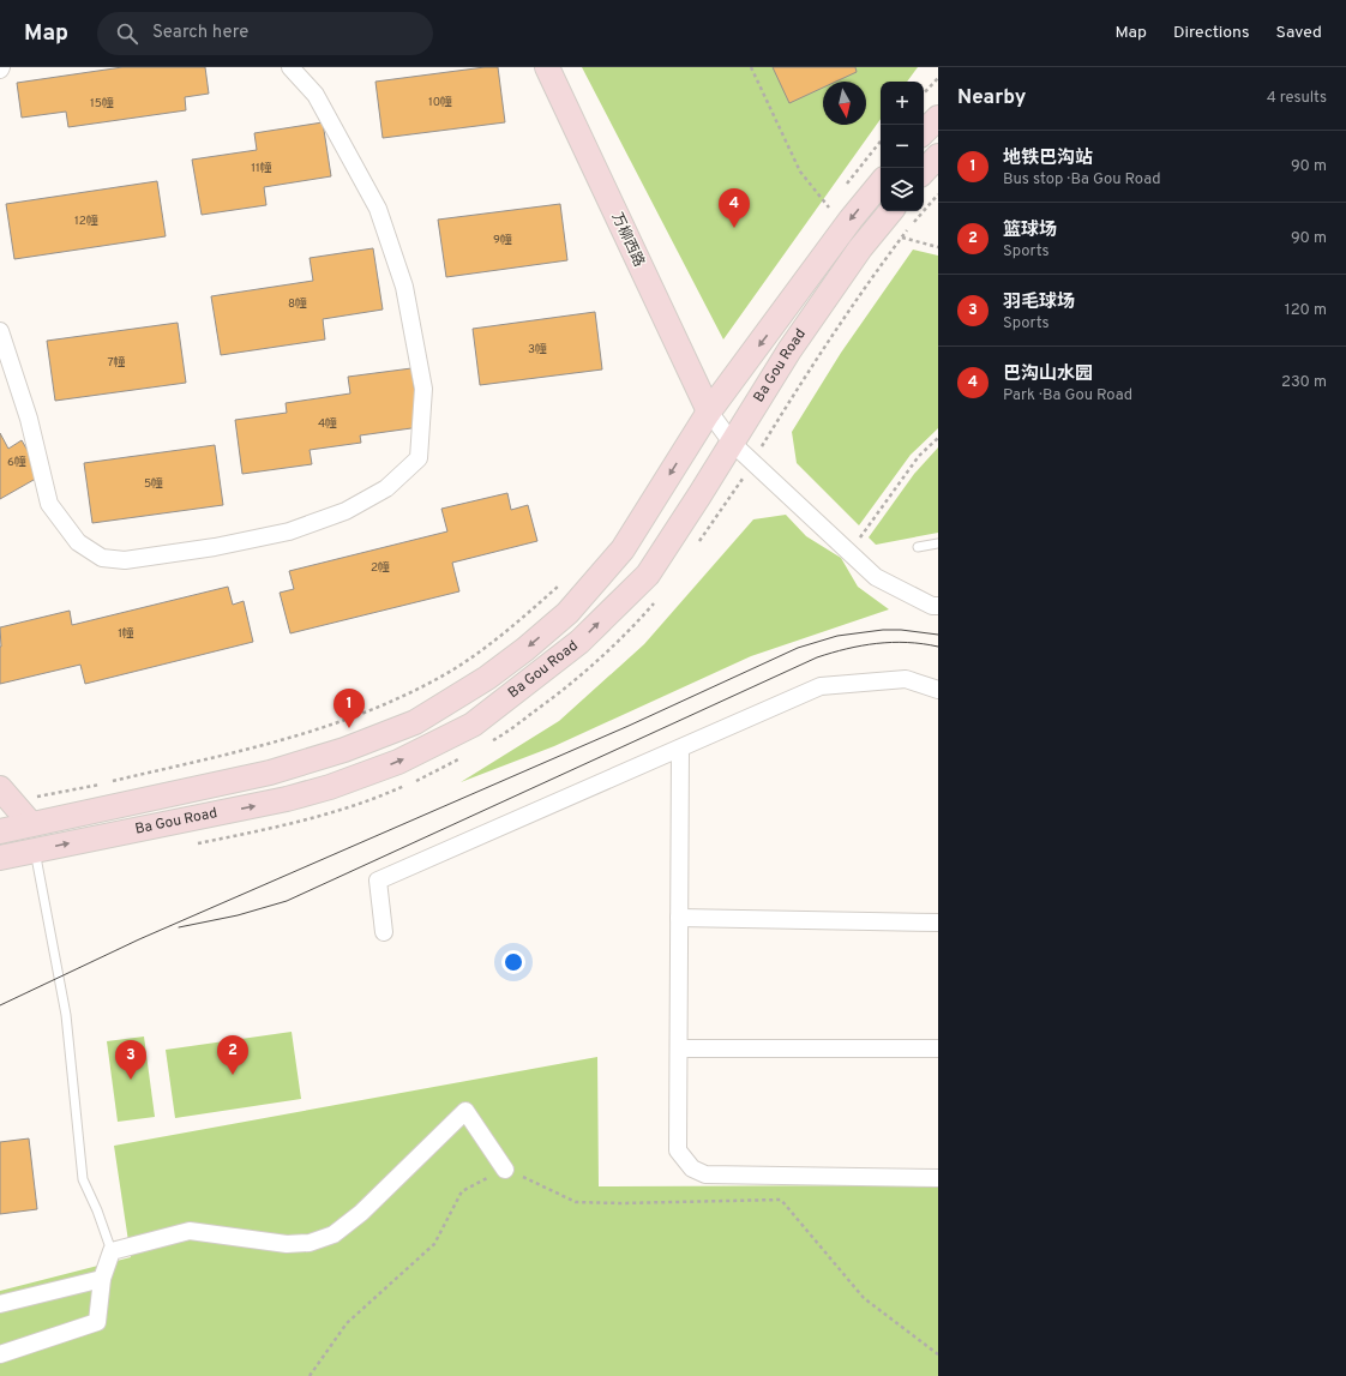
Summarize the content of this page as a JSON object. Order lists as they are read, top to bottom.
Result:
{
  "streets": {
    "main road": ["万柳西路", "Ba Gou Road"]
  },
  "crossings": [
    ["万柳西路", "Ba Gou Road"]
  ],
  "house_numbers": [
    "10幢",
    "15幢",
    "11幢",
    "12幢",
    "9幢",
    "8幢",
    "3幢",
    "7幢",
    "4幢",
    "6幢",
    "5幢",
    "2幢",
    "1幢"
  ],
  "north": "bottom",
  "page": {
    "header": "Map",
    "search": "Search here",
    "nav": ["Map", "Directions", "Saved"],
    "heading": ["Nearby", "4 results"],
    "map_buttons": ["+", "−"],
    "list": [
      {
        "mark": "1",
        "name": "地铁巴沟站",
        "note": "Bus stop · Ba Gou Road",
        "value": "90 m"
      },
      {
        "mark": "2",
        "name": "篮球场",
        "note": "Sports",
        "value": "90 m"
      },
      {
        "mark": "3",
        "name": "羽毛球场",
        "note": "Sports",
        "value": "120 m"
      },
      {
        "mark": "4",
        "name": "巴沟山水园",
        "note": "Park · Ba Gou Road",
        "value": "230 m"
      }
    ],
    "pins": [
      "4",
      "1",
      "2",
      "3"
    ]
  }
}
